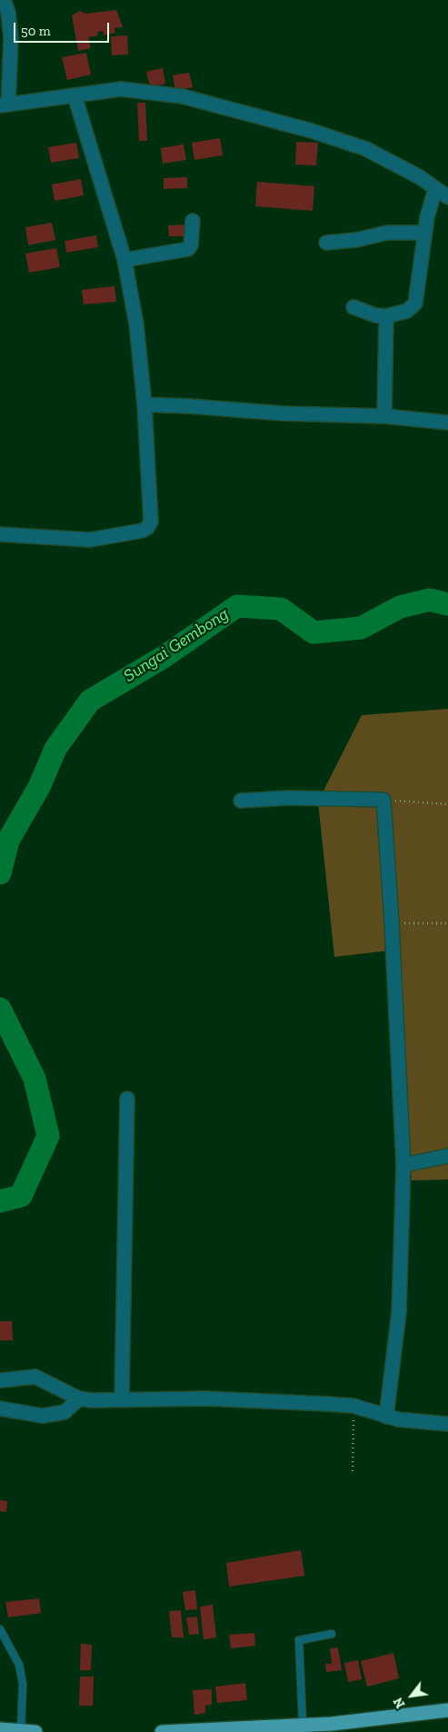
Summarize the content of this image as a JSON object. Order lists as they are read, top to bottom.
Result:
{
  "water": ["Sungai Gembong"],
  "scale_bar": "50 m",
  "north": "bottom left"
}
